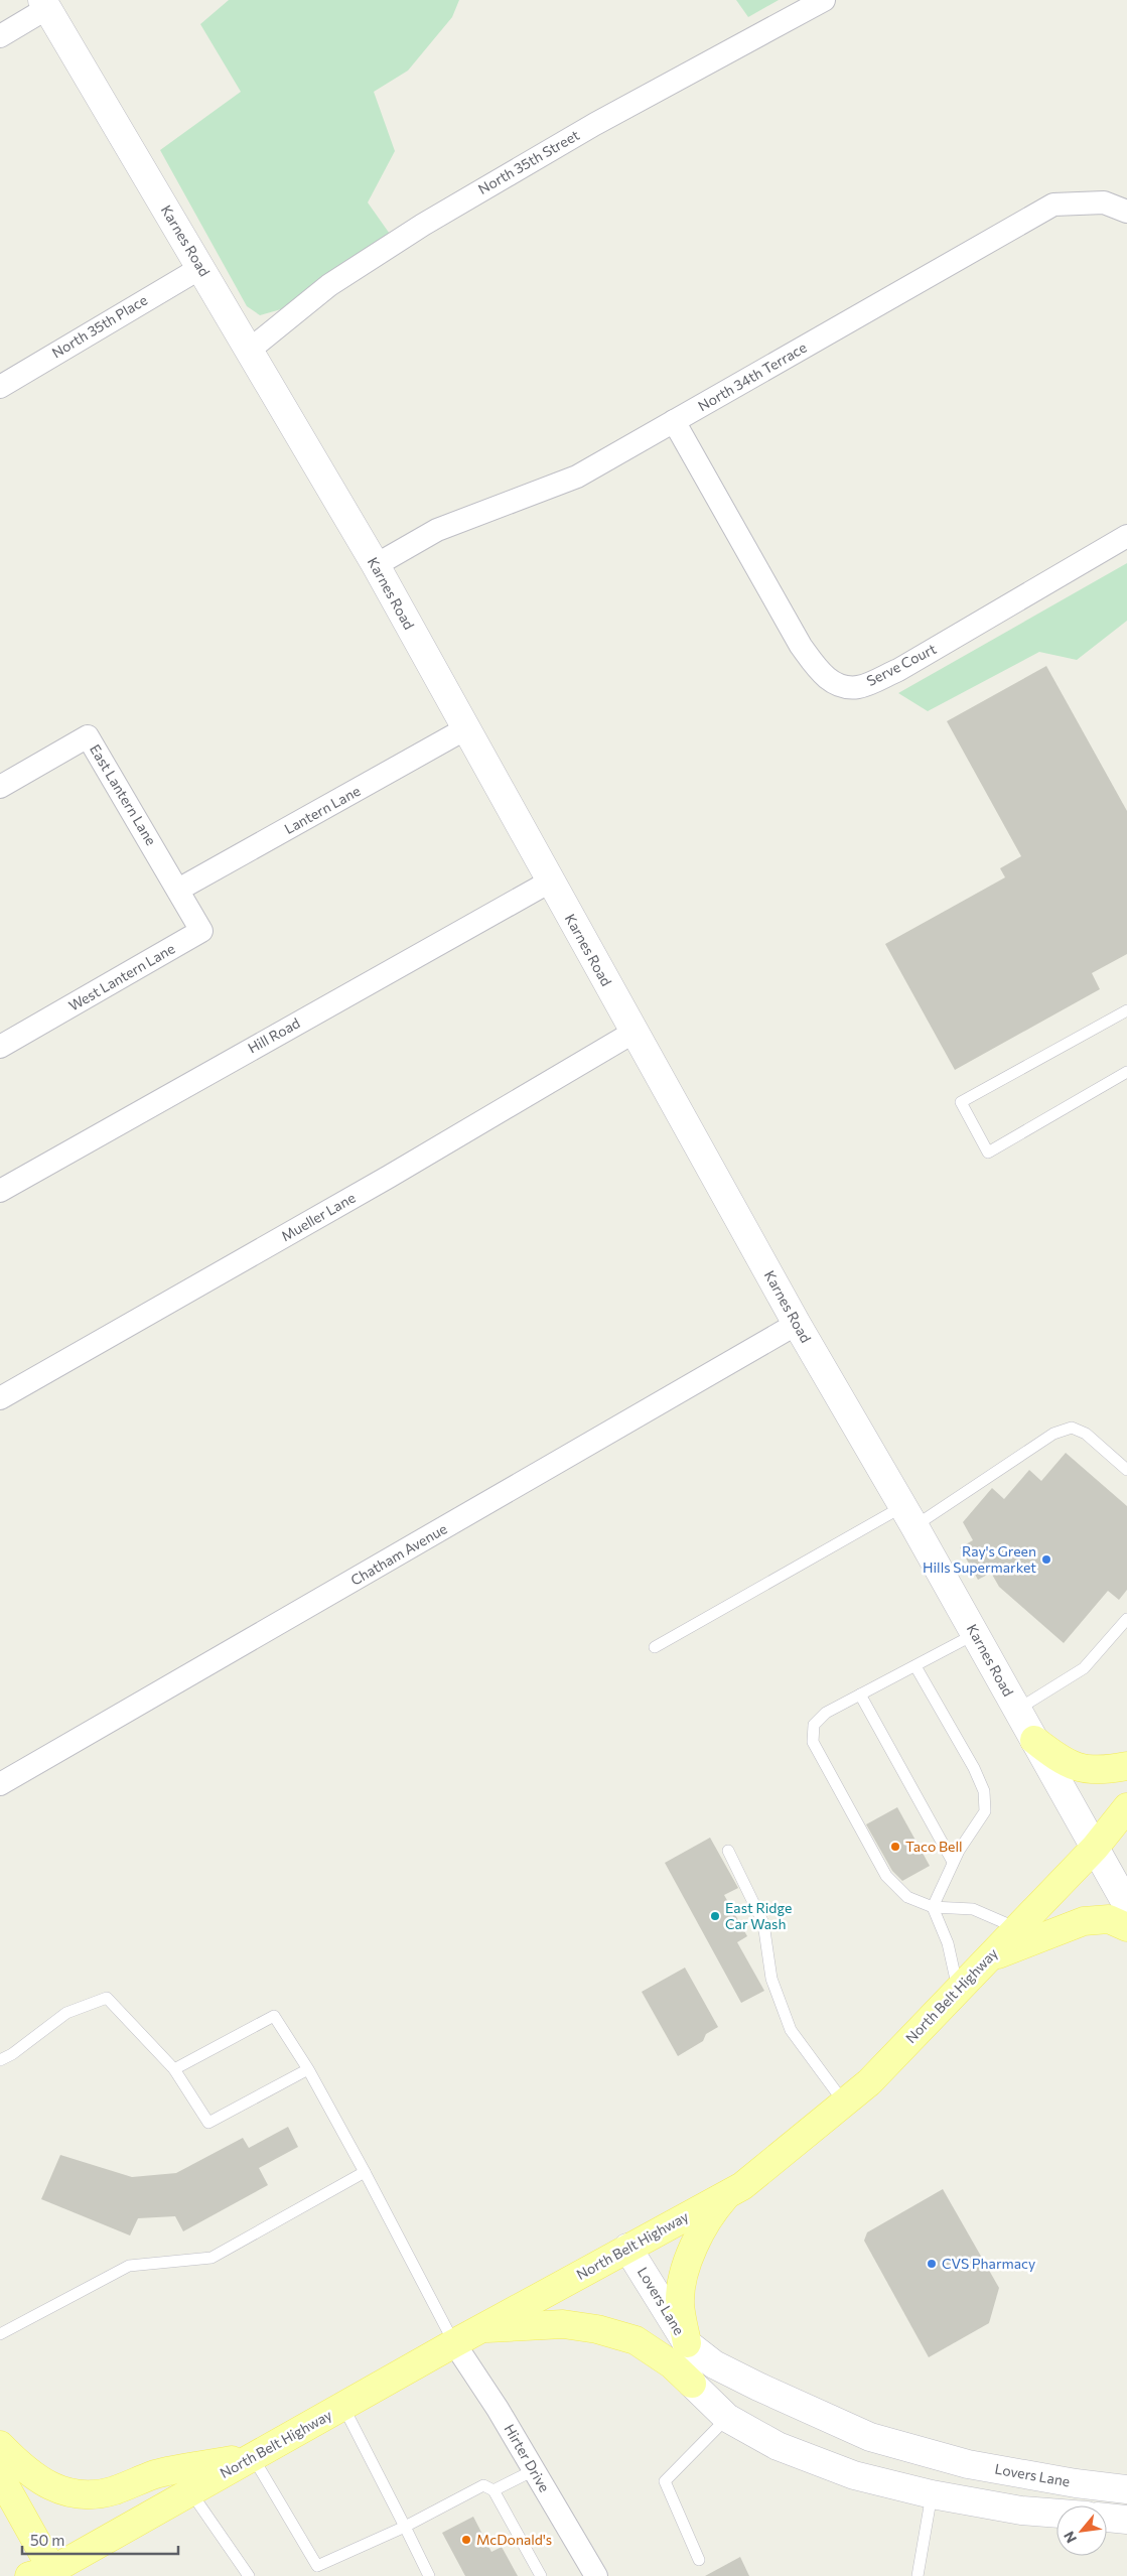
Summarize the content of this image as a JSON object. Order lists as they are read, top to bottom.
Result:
{
  "streets": {
    "main road": ["North Belt Highway"],
    "street": [
      "North 35th Street",
      "Karnes Road",
      "North 35th Place",
      "North 34th Terrace",
      "Serve Court",
      "East Lantern Lane",
      "Lantern Lane",
      "West Lantern Lane",
      "Hill Road",
      "Mueller Lane",
      "Chatham Avenue",
      "Lovers Lane",
      "Hirter Drive"
    ]
  },
  "crossings": [
    ["North 35th Street", "Karnes Road"],
    ["Karnes Road", "North 35th Place"],
    ["Karnes Road", "North 34th Terrace"],
    ["Karnes Road", "Lantern Lane"],
    ["Karnes Road", "Hill Road"],
    ["Karnes Road", "Mueller Lane"],
    ["Karnes Road", "Chatham Avenue"],
    ["Karnes Road", "North Belt Highway"],
    ["North 34th Terrace", "Serve Court"],
    ["East Lantern Lane", "Lantern Lane"],
    ["East Lantern Lane", "West Lantern Lane"],
    ["Lantern Lane", "West Lantern Lane"],
    ["North Belt Highway", "Lovers Lane"],
    ["North Belt Highway", "Hirter Drive"]
  ],
  "places": [
    "Ray's Green Hills Supermarket",
    "Taco Bell",
    "East Ridge Car Wash",
    "CVS Pharmacy",
    "McDonald's"
  ],
  "scale_bar": "50 m",
  "north": "bottom left"
}
